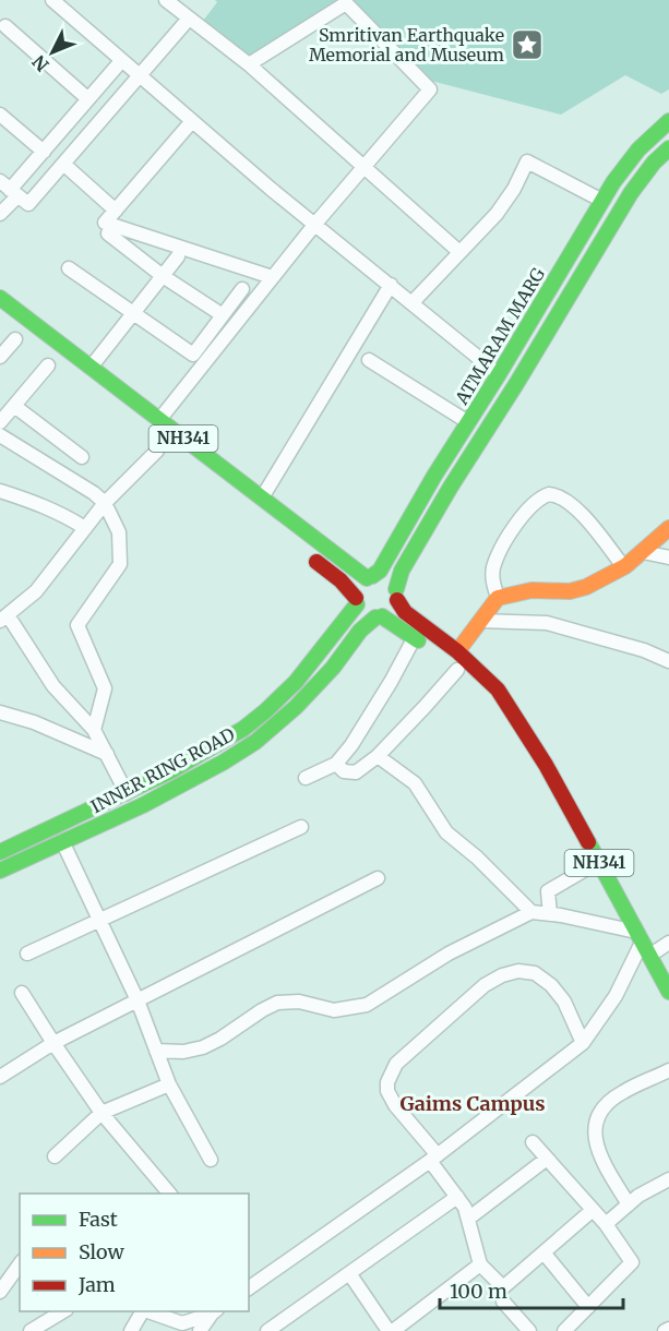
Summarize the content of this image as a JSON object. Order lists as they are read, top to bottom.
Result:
{
  "streets": {
    "main road": ["ATMARAM MARG", "NH341", "INNER RING ROAD"]
  },
  "crossings": [
    ["ATMARAM MARG", "NH341"],
    ["ATMARAM MARG", "INNER RING ROAD"],
    ["NH341", "INNER RING ROAD"]
  ],
  "districts": ["Gaims Campus"],
  "places": {
    "place": ["Smritivan Earthquake Memorial and Museum"]
  },
  "legend": ["Fast", "Slow", "Jam"],
  "scale_bar": "100 m",
  "north": "bottom left"
}
